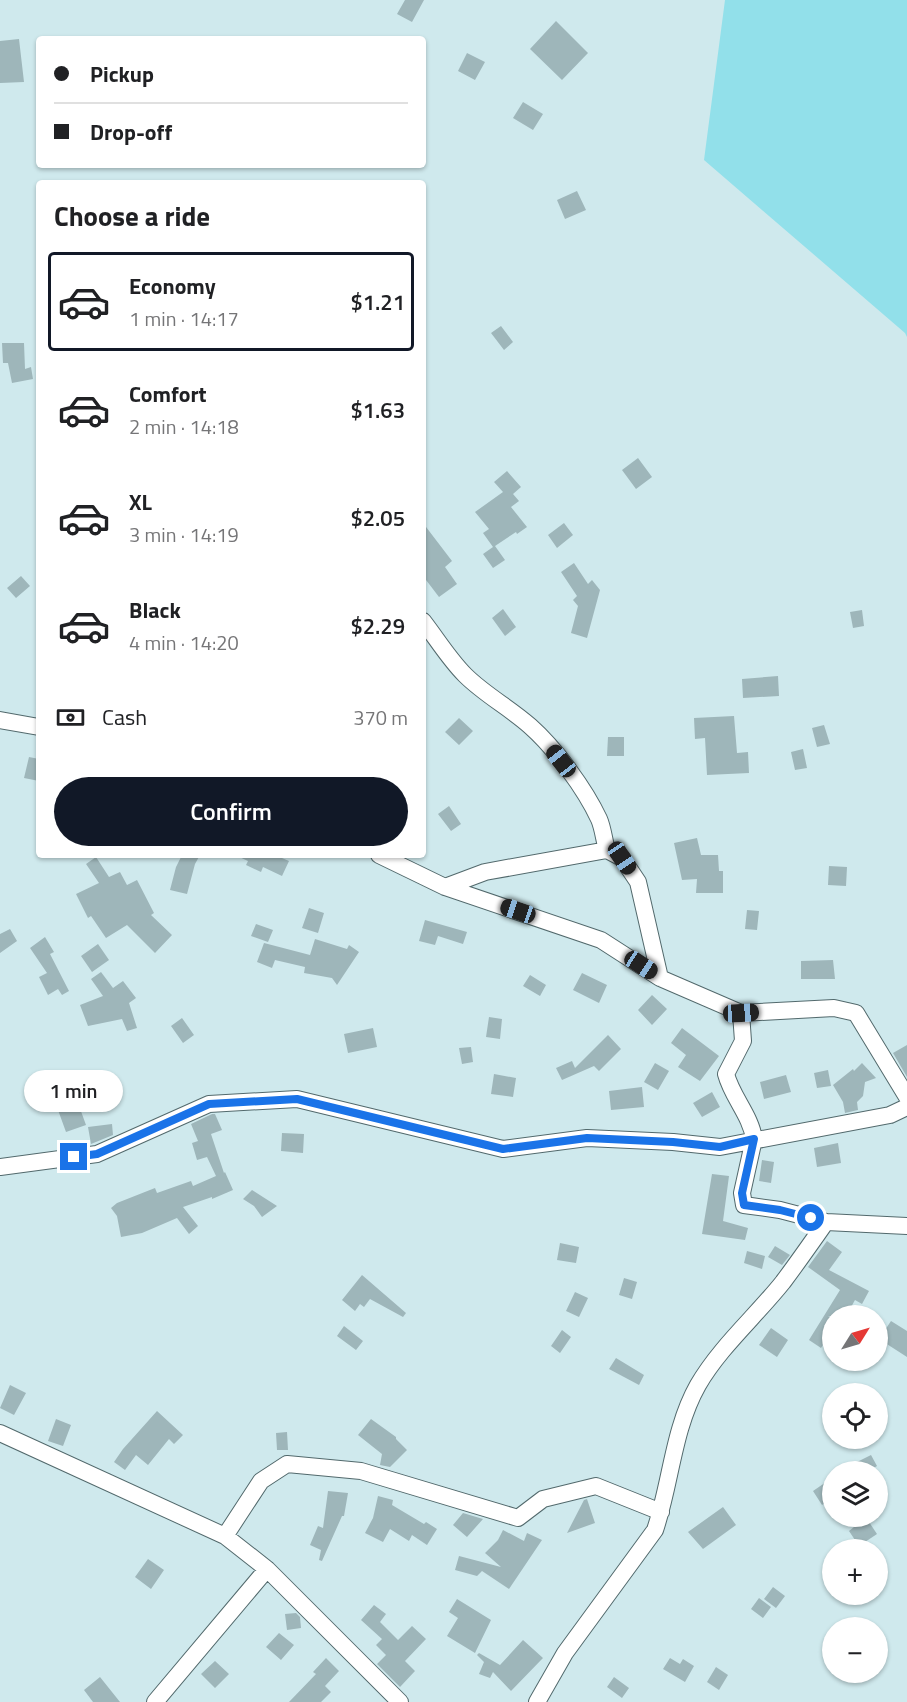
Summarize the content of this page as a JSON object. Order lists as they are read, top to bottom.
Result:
{
  "north": "top right",
  "page": {
    "banner": ["Pickup", "Drop-off"],
    "heading": "Choose a ride",
    "list": [
      {
        "name": "Economy",
        "note": "1 min · 14:17",
        "value": "$1.21"
      },
      {
        "name": "Comfort",
        "note": "2 min · 14:18",
        "value": "$1.63"
      },
      {
        "name": "XL",
        "note": "3 min · 14:19",
        "value": "$2.05"
      },
      {
        "name": "Black",
        "note": "4 min · 14:20",
        "value": "$2.29"
      }
    ],
    "pay": ["Cash", "370 m"],
    "buttons": "Confirm",
    "bubble": "1 min",
    "map_buttons": ["+", "−"]
  }
}
